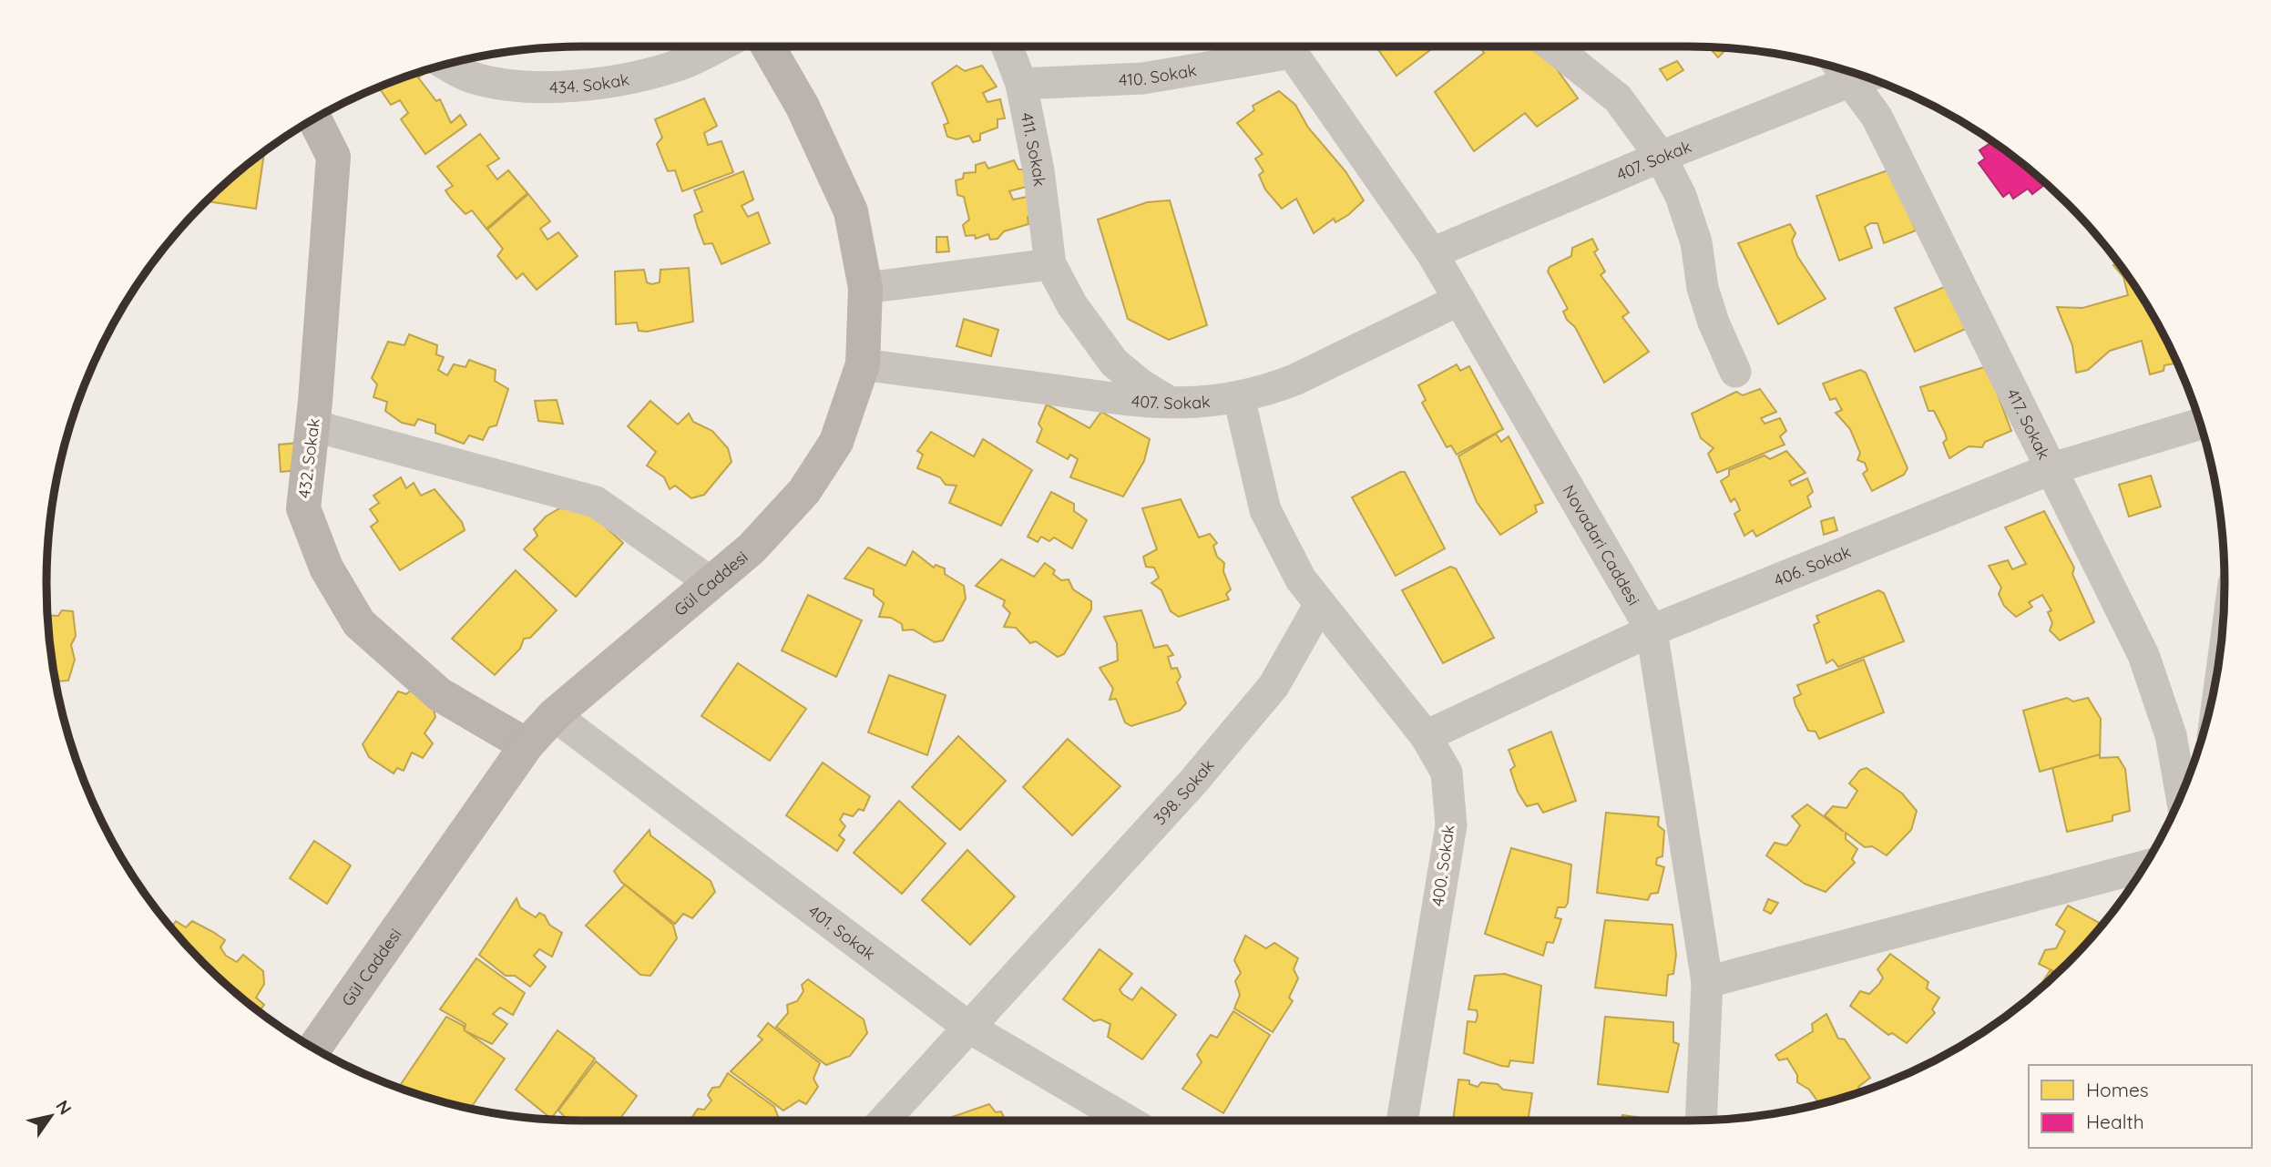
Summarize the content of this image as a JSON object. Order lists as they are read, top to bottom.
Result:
{
  "streets": {
    "main road": ["432. Sokak", "Gül Caddesi"],
    "street": [
      "410. Sokak",
      "434. Sokak",
      "411. Sokak",
      "407. Sokak",
      "417. Sokak",
      "Novadari Caddesi",
      "406. Sokak",
      "398. Sokak",
      "400. Sokak",
      "401. Sokak"
    ]
  },
  "crossings": [
    ["410. Sokak", "411. Sokak"],
    ["411. Sokak", "407. Sokak"],
    ["407. Sokak", "417. Sokak"],
    ["407. Sokak", "Novadari Caddesi"],
    ["407. Sokak", "Gül Caddesi"],
    ["417. Sokak", "406. Sokak"],
    ["432. Sokak", "Gül Caddesi"],
    ["Novadari Caddesi", "406. Sokak"],
    ["406. Sokak", "400. Sokak"],
    ["Gül Caddesi", "401. Sokak"],
    ["398. Sokak", "400. Sokak"],
    ["398. Sokak", "401. Sokak"]
  ],
  "legend": ["Homes", "Health"],
  "north": "top right"
}
